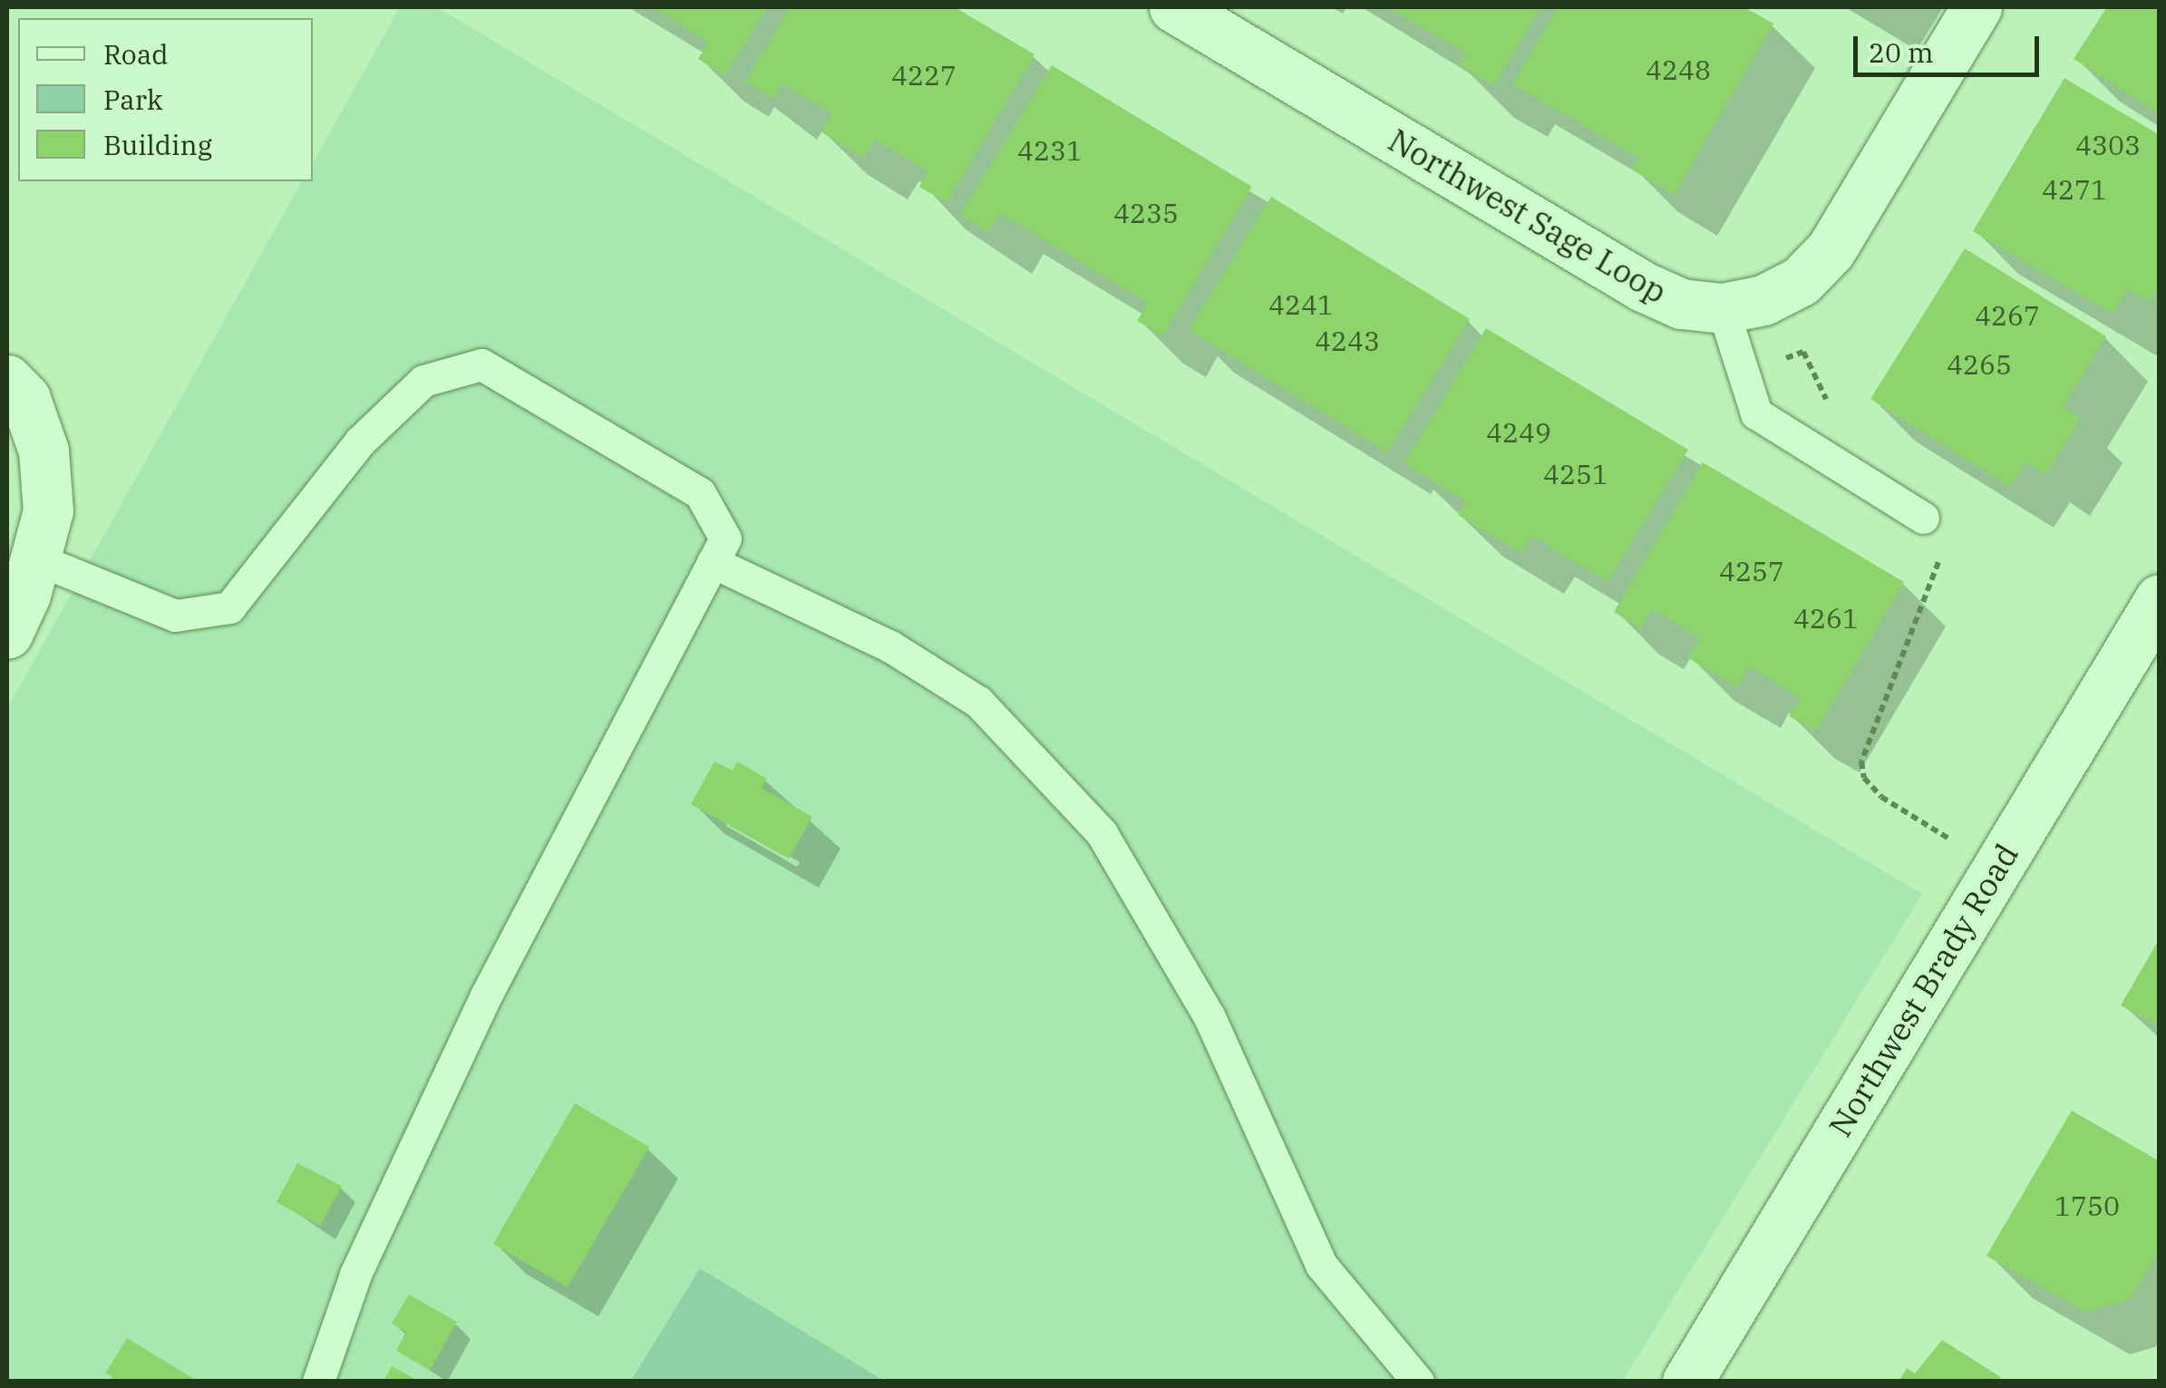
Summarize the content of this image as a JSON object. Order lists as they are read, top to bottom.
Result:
{
  "streets": {
    "street": ["Northwest Sage Loop", "Northwest Brady Road"]
  },
  "house_numbers": [
    "4248",
    "4227",
    "4303",
    "4231",
    "4271",
    "4235",
    "4241",
    "4267",
    "4243",
    "4265",
    "4249",
    "4251",
    "4257",
    "4261",
    "1750"
  ],
  "legend": ["Road", "Park", "Building"],
  "scale_bar": "20 m"
}
